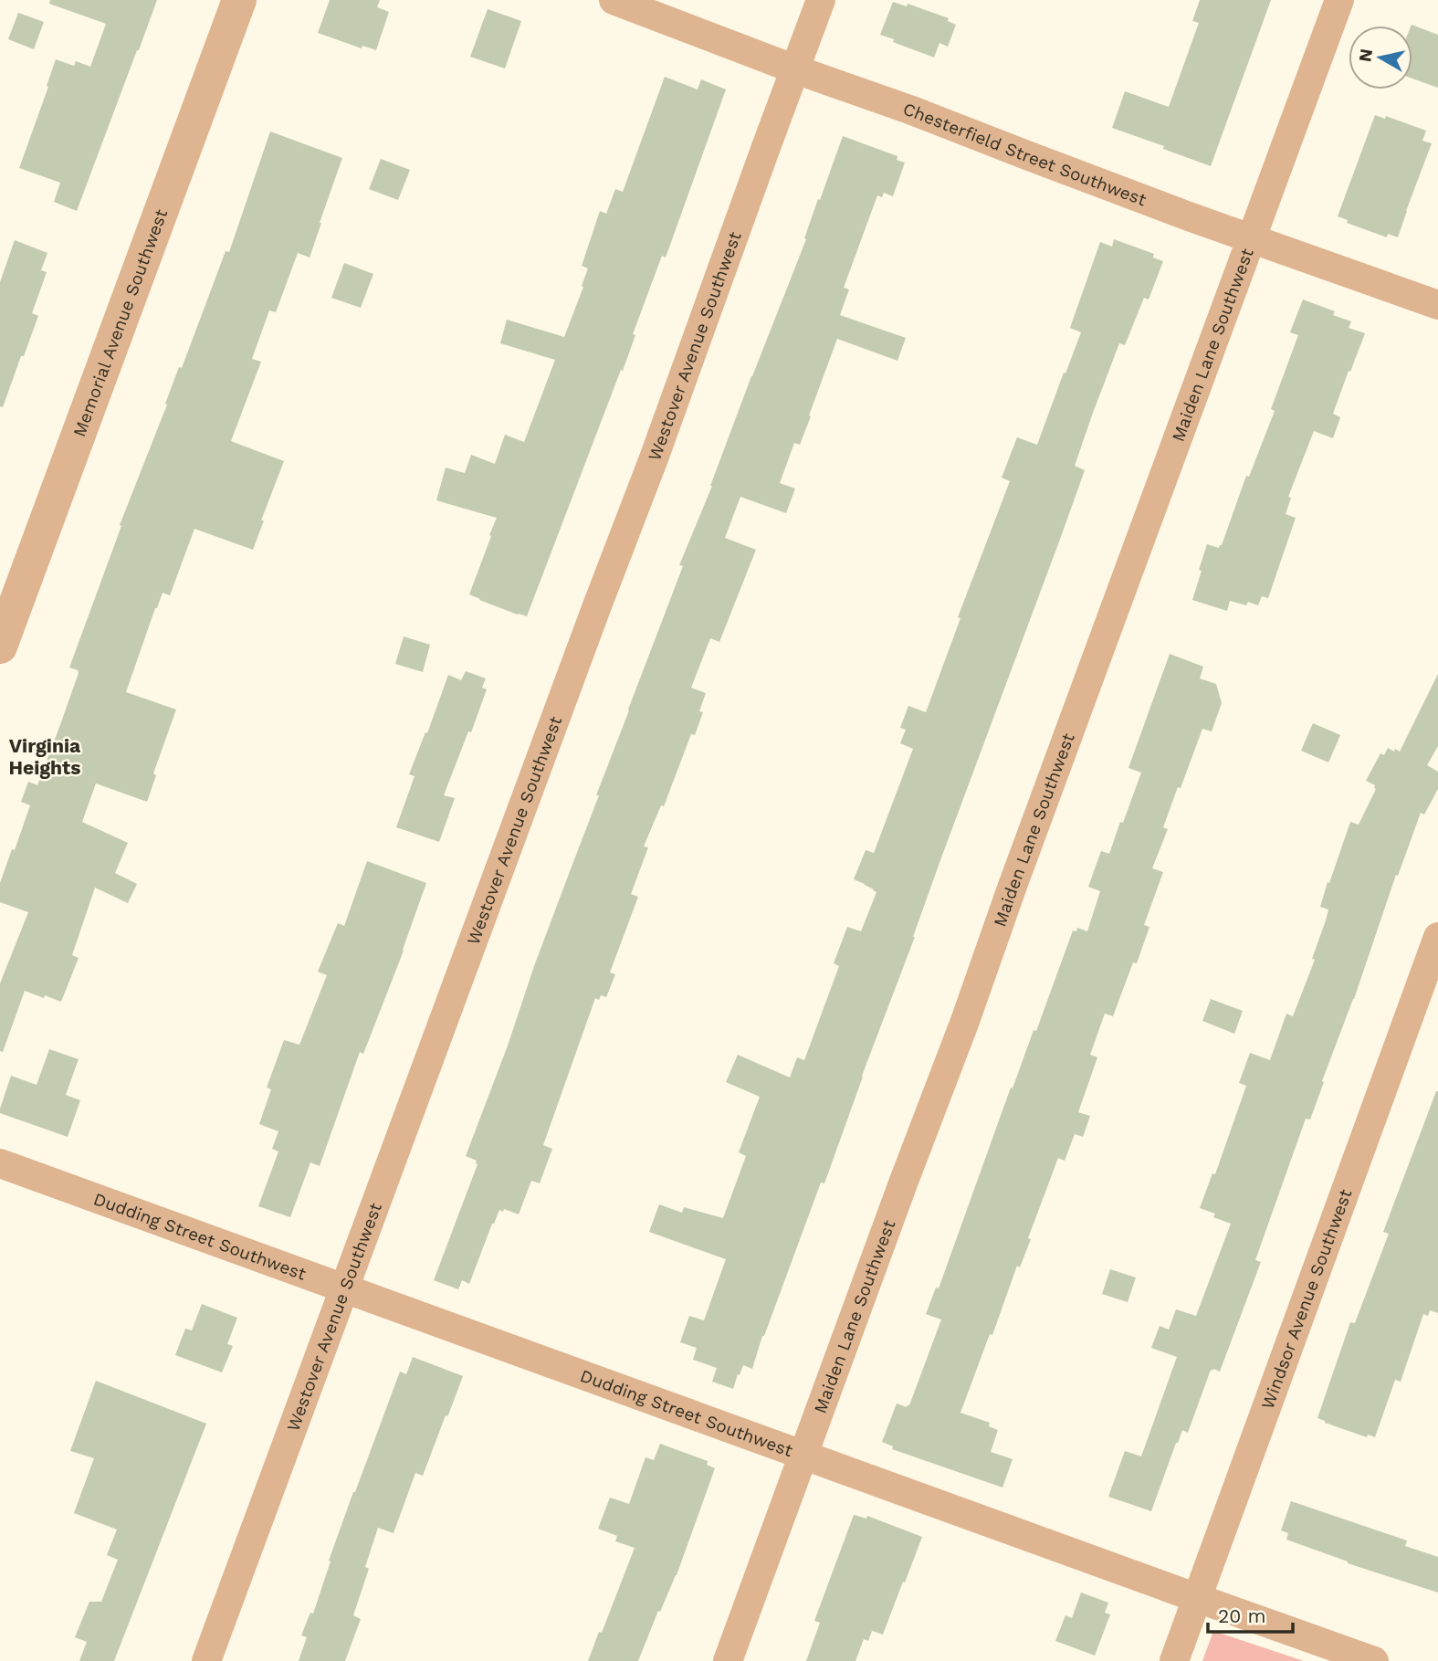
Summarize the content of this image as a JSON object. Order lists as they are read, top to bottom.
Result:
{
  "streets": {
    "street": [
      "Chesterfield Street Southwest",
      "Memorial Avenue Southwest",
      "Westover Avenue Southwest",
      "Maiden Lane Southwest",
      "Dudding Street Southwest",
      "Windsor Avenue Southwest"
    ]
  },
  "crossings": [
    ["Chesterfield Street Southwest", "Westover Avenue Southwest"],
    ["Chesterfield Street Southwest", "Maiden Lane Southwest"],
    ["Westover Avenue Southwest", "Dudding Street Southwest"],
    ["Maiden Lane Southwest", "Dudding Street Southwest"],
    ["Dudding Street Southwest", "Windsor Avenue Southwest"]
  ],
  "districts": ["Virginia Heights"],
  "scale_bar": "20 m",
  "north": "left"
}
